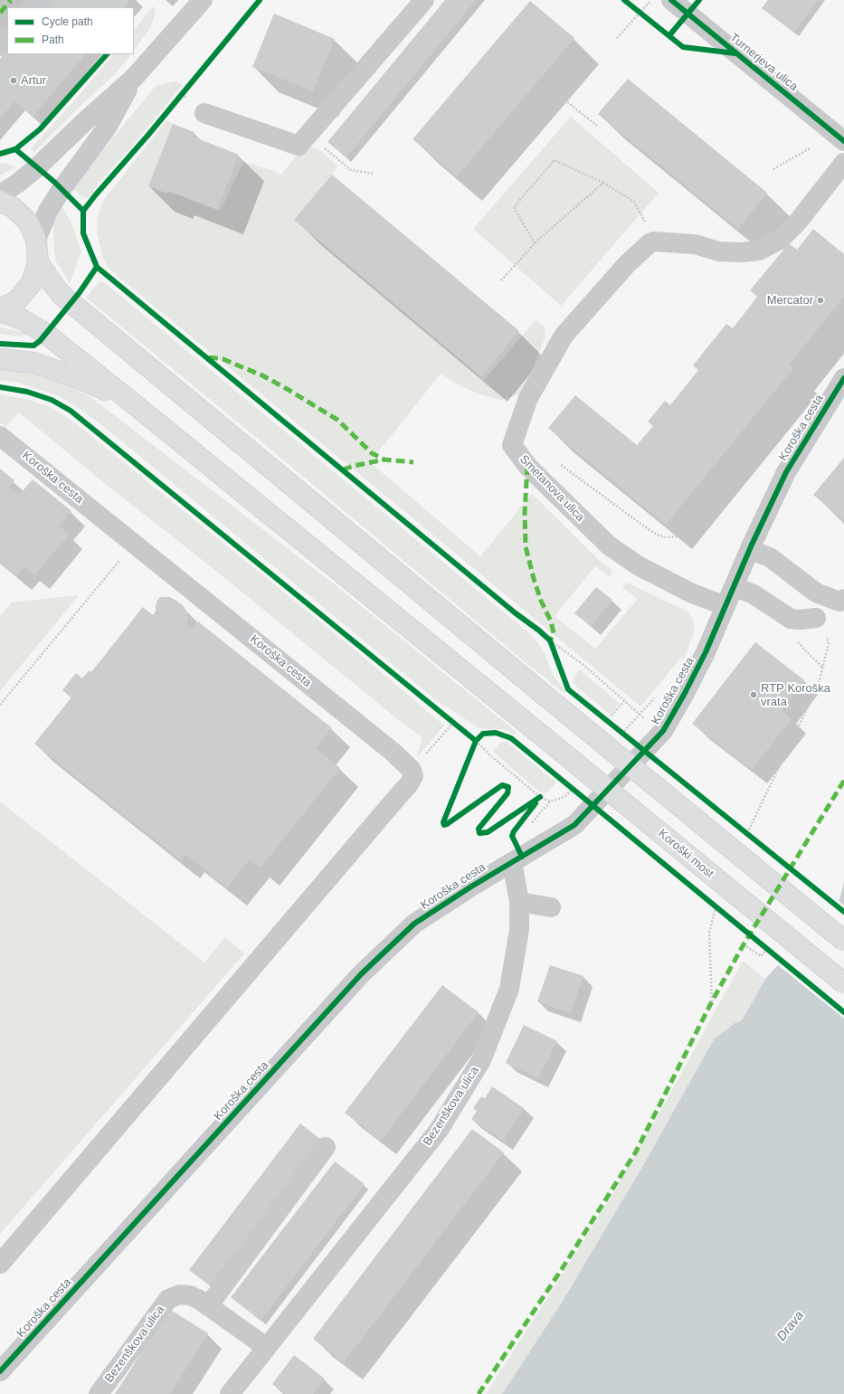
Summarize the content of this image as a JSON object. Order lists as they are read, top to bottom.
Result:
{
  "streets": {
    "main road": ["Koroški most"],
    "street": [
      "Turnerjeva ulica",
      "Koroška cesta",
      "Smetanova ulica",
      "Bezenškova ulica"
    ]
  },
  "crossings": [
    ["Koroška cesta", "Smetanova ulica"],
    ["Koroška cesta", "Bezenškova ulica"]
  ],
  "water": ["Drava"],
  "places": ["Artur", "Mercator", "RTP Koroška vrata"],
  "legend": ["Cycle path", "Path"]
}
